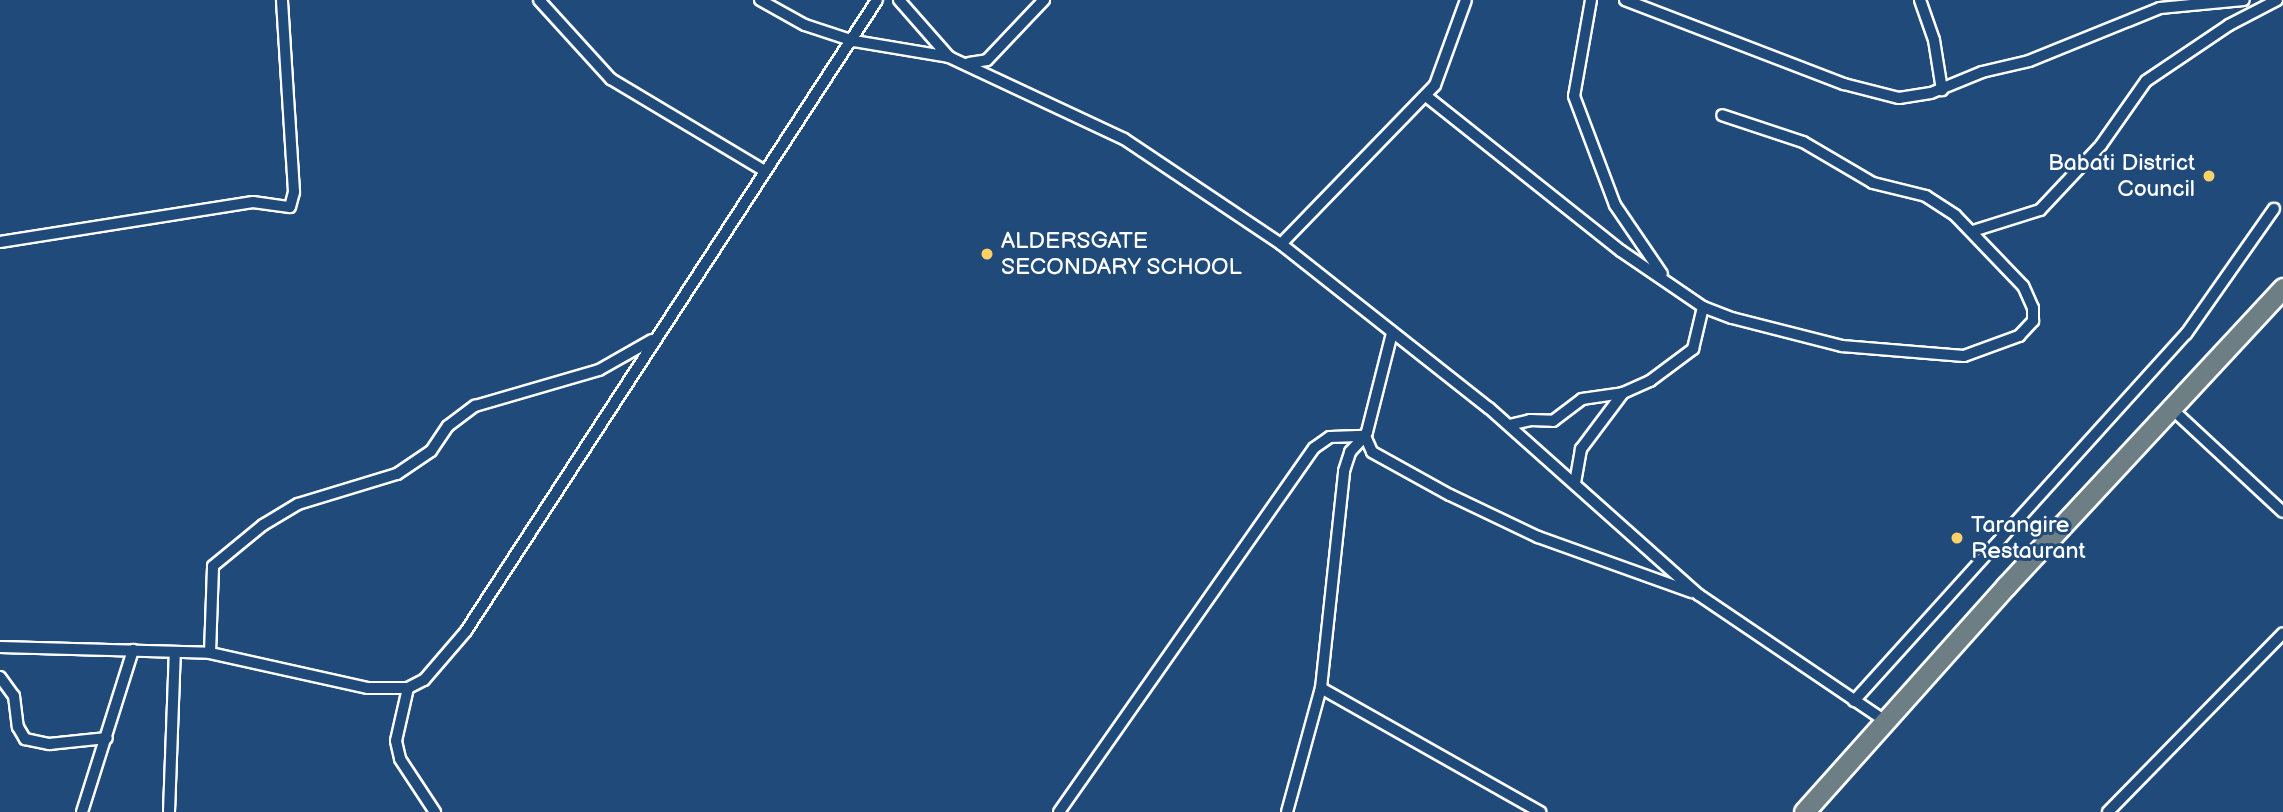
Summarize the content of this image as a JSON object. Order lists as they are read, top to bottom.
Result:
{
  "places": ["Babati District Council", "ALDERSGATE SECONDARY SCHOOL", "Tarangire Restaurant"]
}
